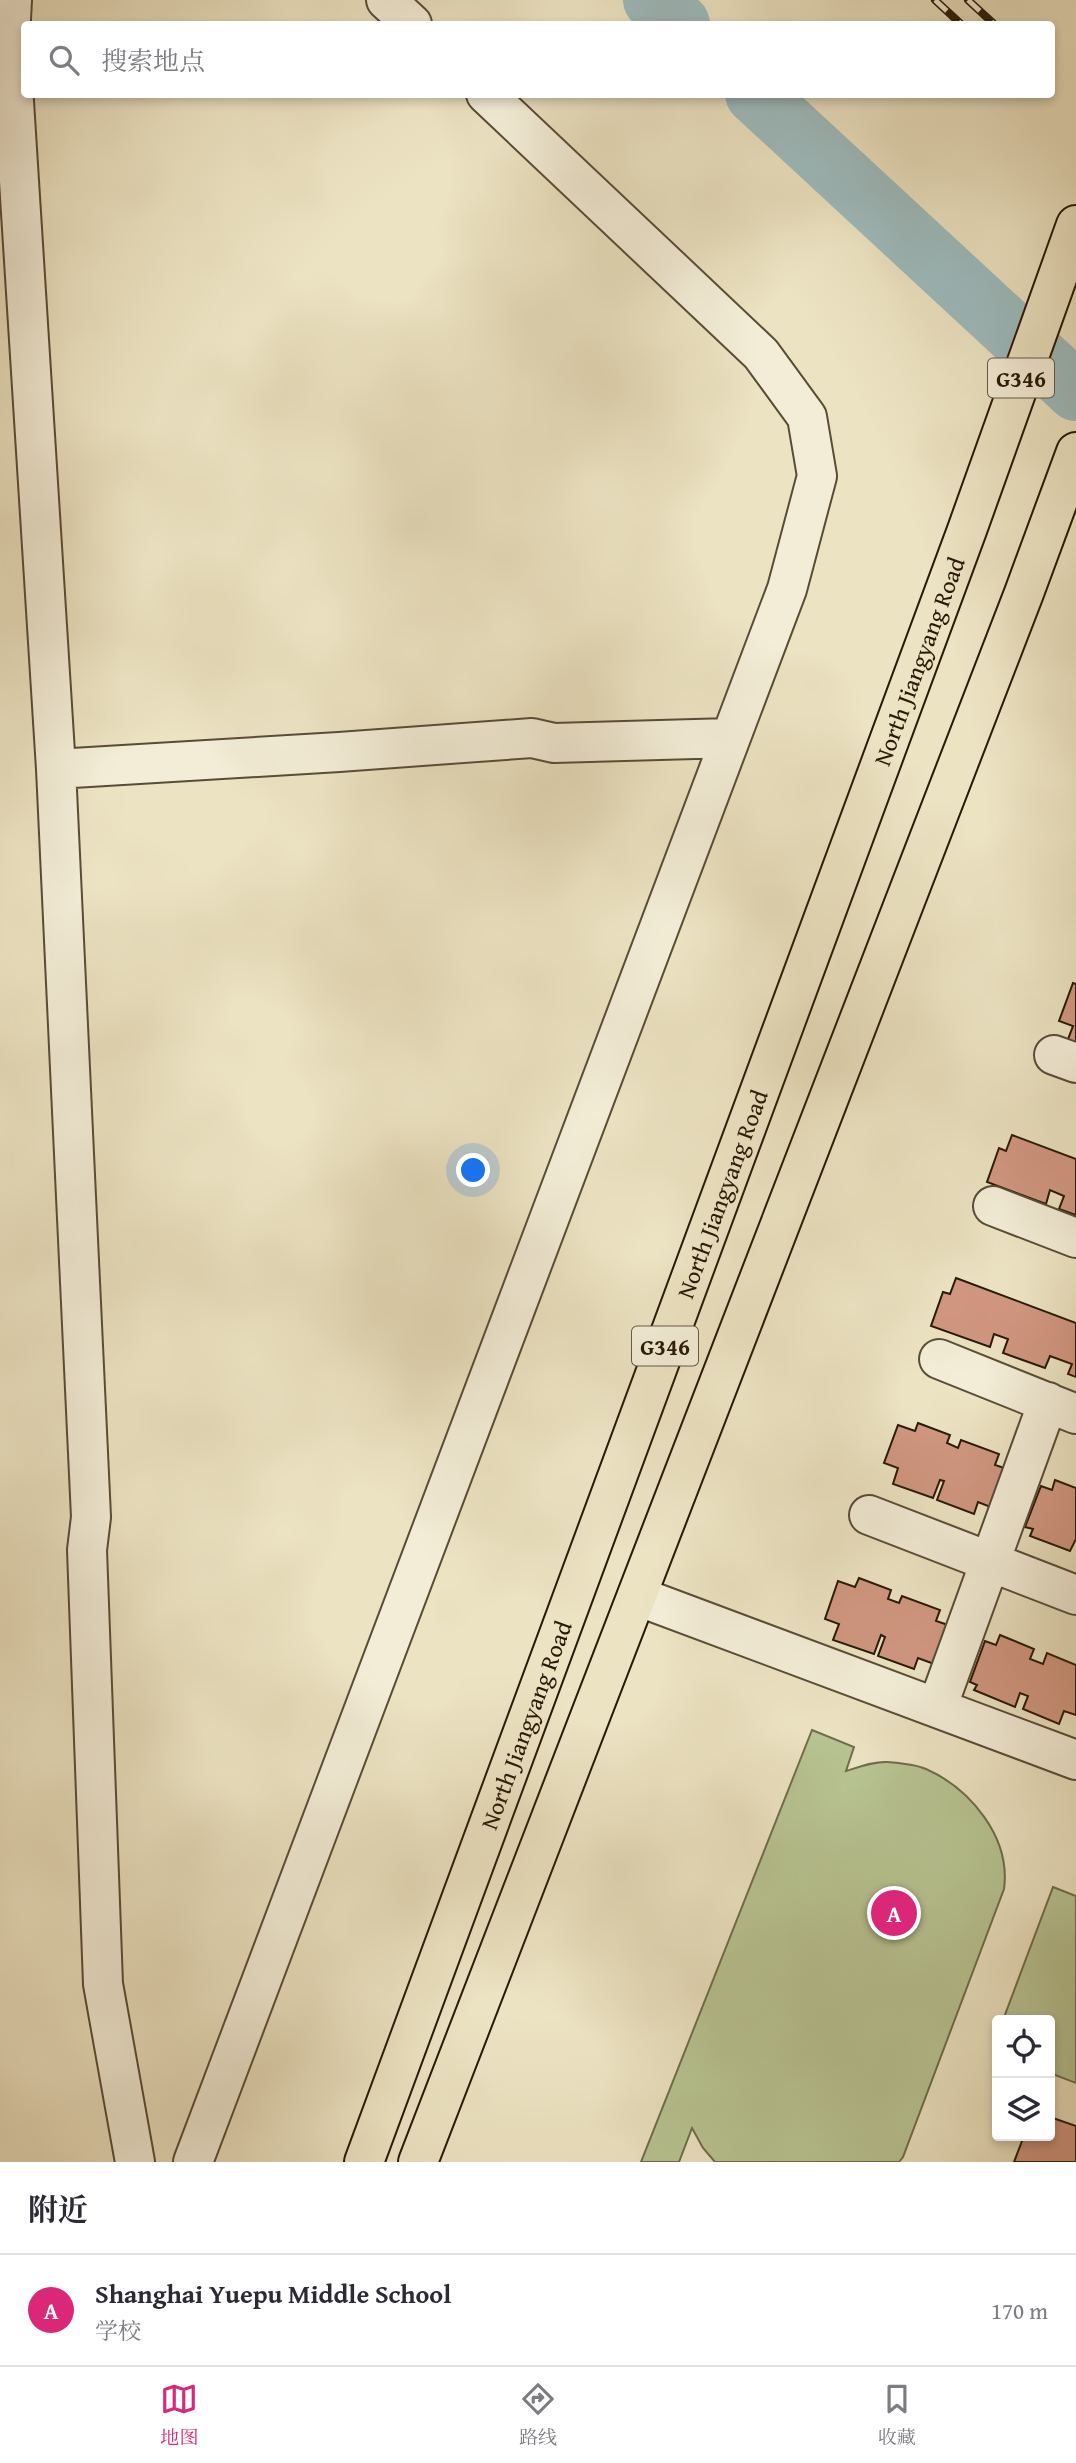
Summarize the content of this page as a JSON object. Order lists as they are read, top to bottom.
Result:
{
  "streets": {
    "highway": ["G346", "North Jiangyang Road"]
  },
  "page": {
    "search": "搜索地点",
    "pins": "A",
    "heading": "附近",
    "list": [
      {
        "mark": "A",
        "name": "Shanghai Yuepu Middle School",
        "note": "学校",
        "value": "170 m"
      }
    ],
    "nav": ["地图", "路线", "收藏"]
  }
}
